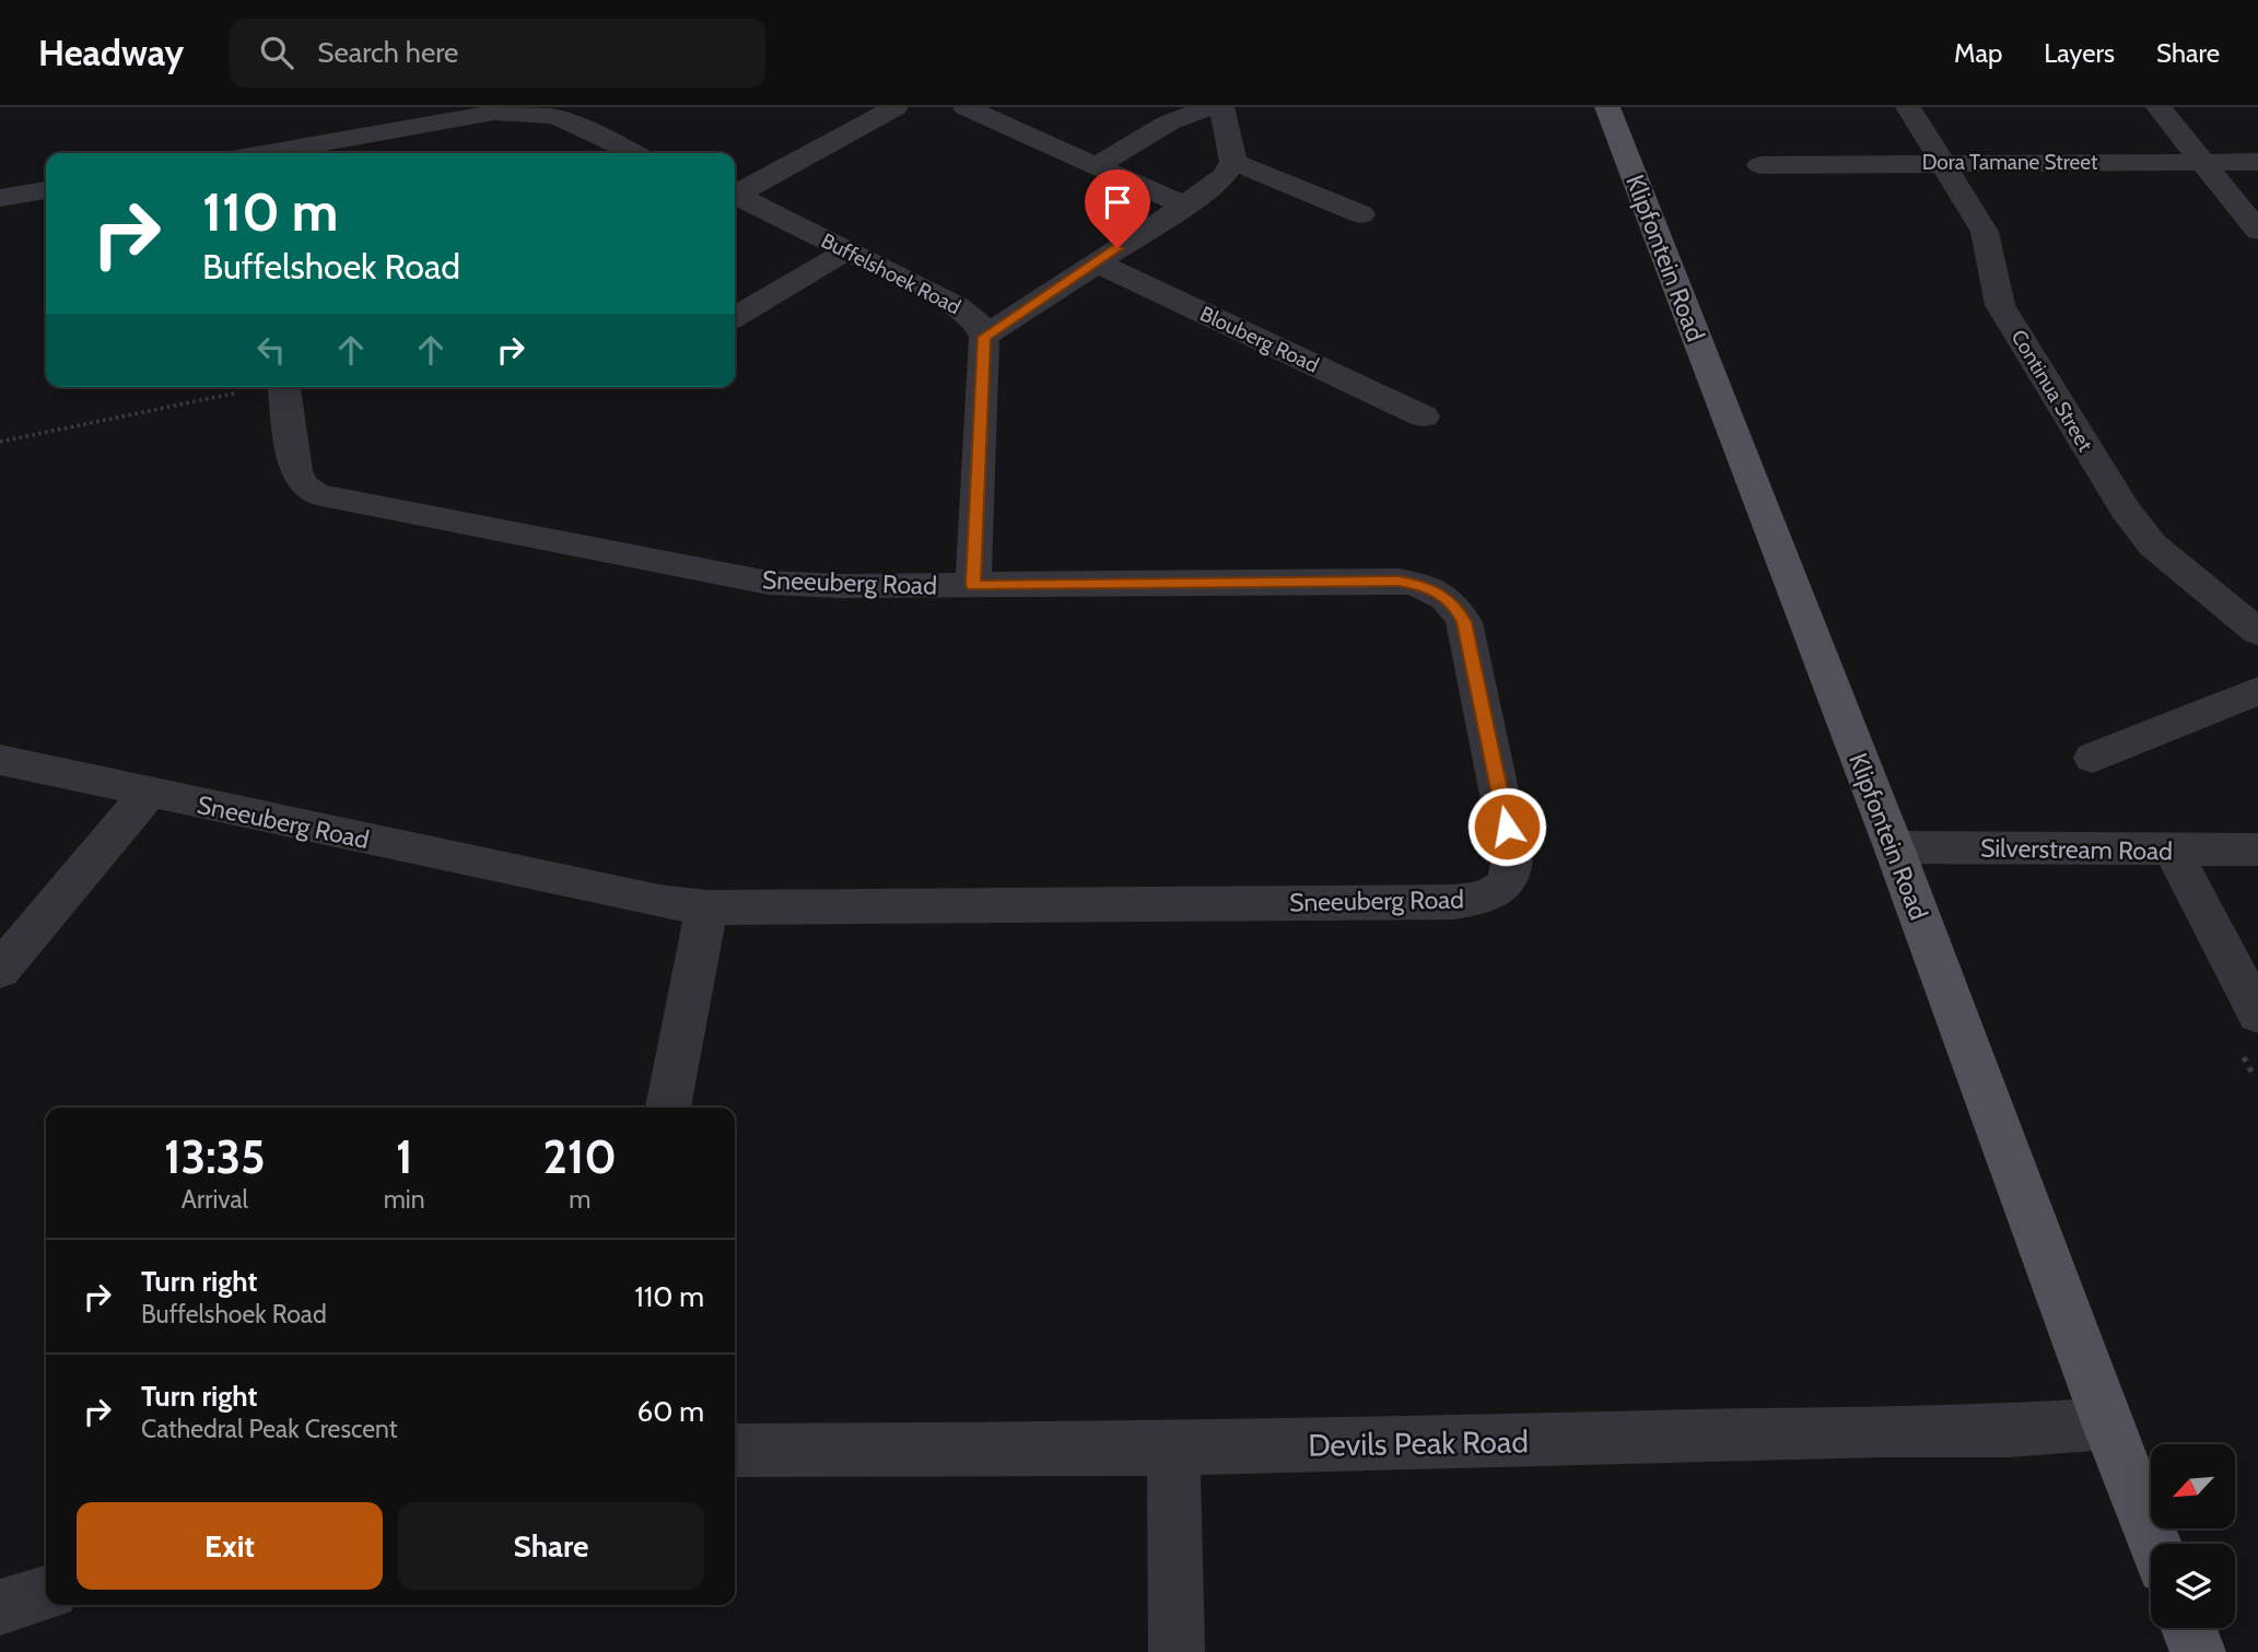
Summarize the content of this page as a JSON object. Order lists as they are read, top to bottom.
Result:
{
  "streets": {
    "main road": ["Klipfontein Road"],
    "street": [
      "Dora Tamane Street",
      "Buffelshoek Road",
      "Blouberg Road",
      "Continua Street",
      "Sneeuberg Road",
      "Silverstream Road",
      "Devils Peak Road"
    ]
  },
  "crossings": [
    ["Dora Tamane Street", "Continua Street"],
    ["Klipfontein Road", "Silverstream Road"],
    ["Klipfontein Road", "Devils Peak Road"],
    ["Buffelshoek Road", "Sneeuberg Road"]
  ],
  "north": "bottom left",
  "page": {
    "header": "Headway",
    "search": "Search here",
    "nav": ["Map", "Layers", "Share"],
    "turn": ["110 m", "Buffelshoek Road"],
    "eta": [
      "13:35",
      "Arrival",
      "1",
      "min",
      "210",
      "m"
    ],
    "list": [
      {
        "name": "Turn right",
        "note": "Buffelshoek Road",
        "value": "110 m"
      },
      {
        "name": "Turn right",
        "note": "Cathedral Peak Crescent",
        "value": "60 m"
      }
    ],
    "buttons": ["Exit", "Share"]
  }
}
